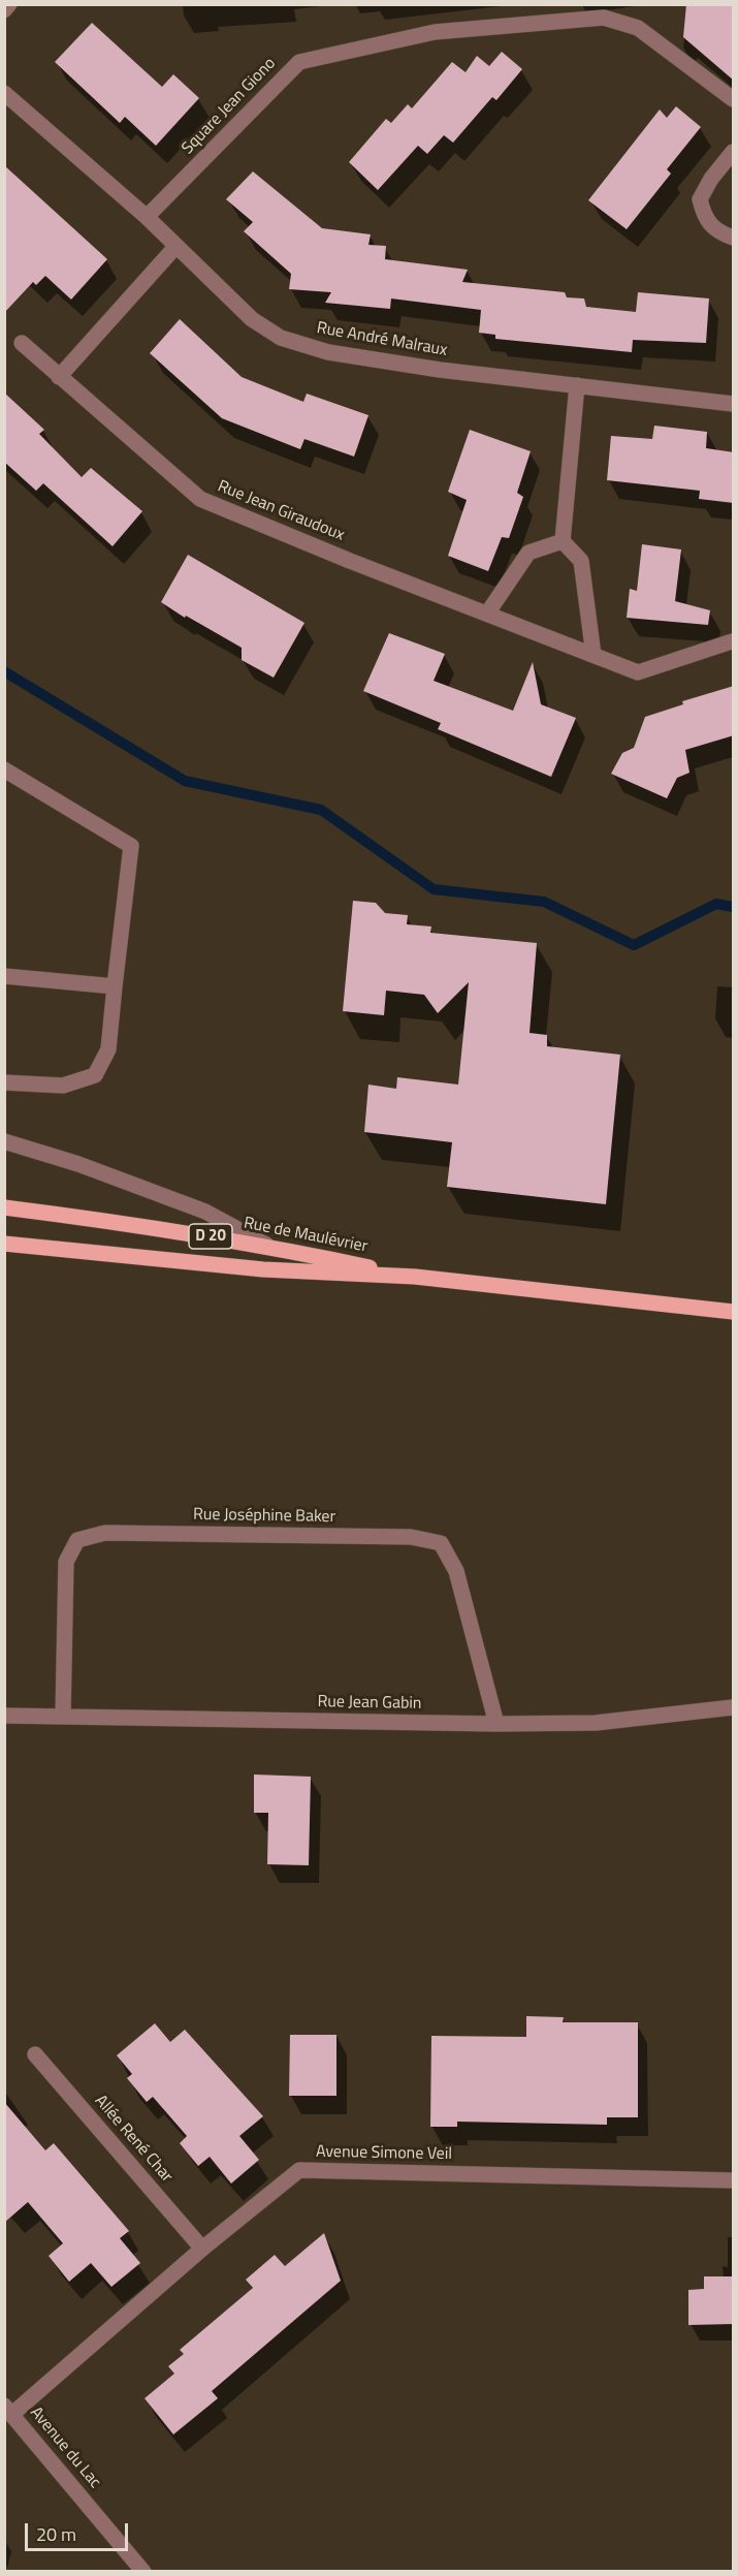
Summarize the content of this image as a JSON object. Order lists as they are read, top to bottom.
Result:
{
  "streets": {
    "main road": ["Rue de Maulévrier", "D 20"],
    "street": [
      "Square Jean Giono",
      "Rue André Malraux",
      "Rue Jean Giraudoux",
      "Rue Joséphine Baker",
      "Rue Jean Gabin",
      "Allée René Char",
      "Avenue Simone Veil",
      "Avenue du Lac"
    ]
  },
  "crossings": [
    ["Square Jean Giono", "Rue André Malraux"],
    ["Rue Joséphine Baker", "Rue Jean Gabin"],
    ["Allée René Char", "Avenue Simone Veil"],
    ["Avenue Simone Veil", "Avenue du Lac"]
  ],
  "scale_bar": "20 m"
}
